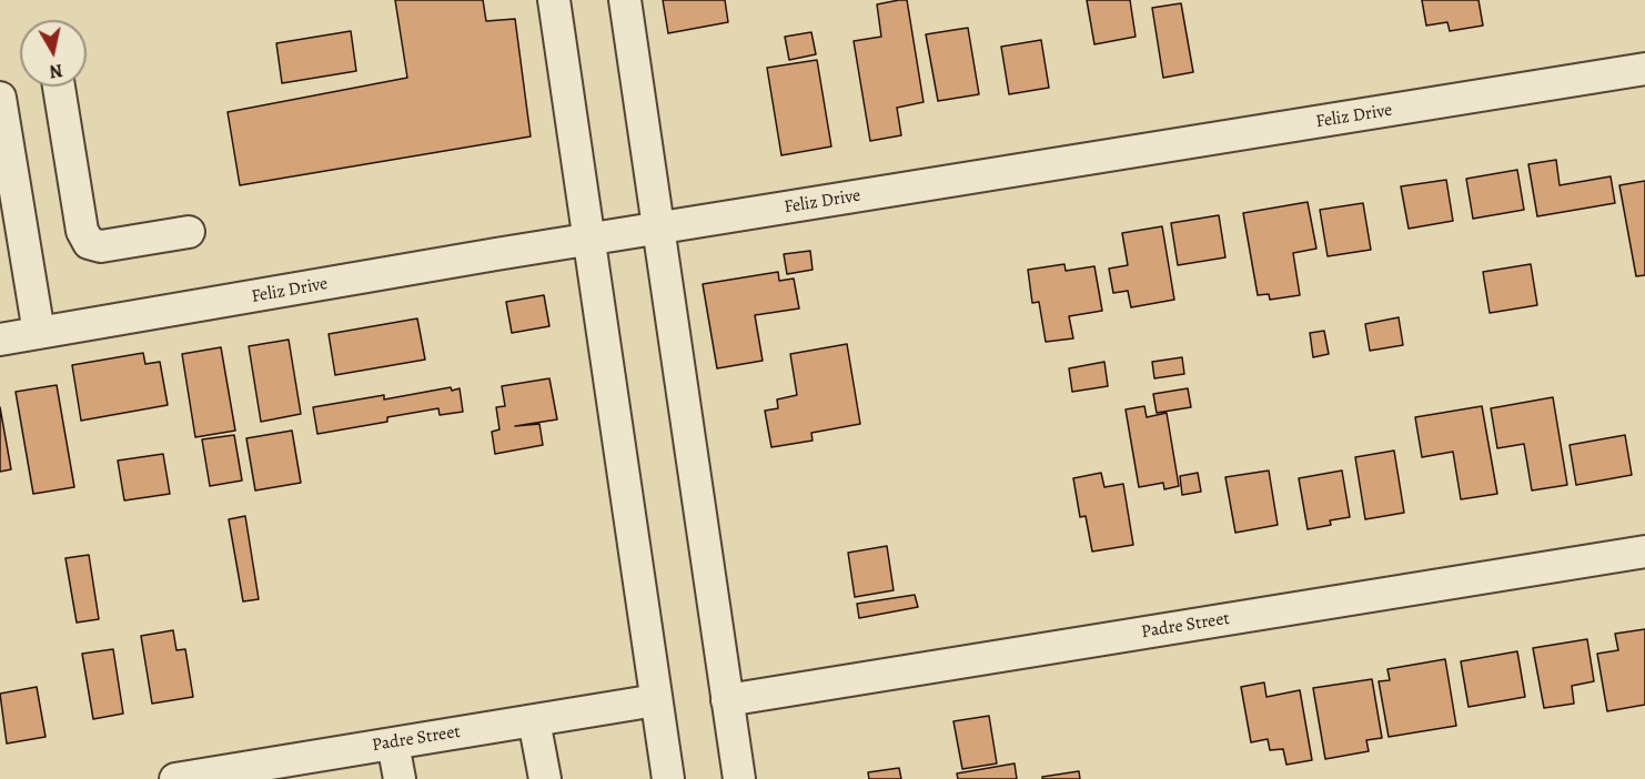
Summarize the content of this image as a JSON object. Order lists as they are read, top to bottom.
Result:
{
  "streets": {
    "street": ["Feliz Drive", "Padre Street"]
  },
  "north": "bottom"
}
